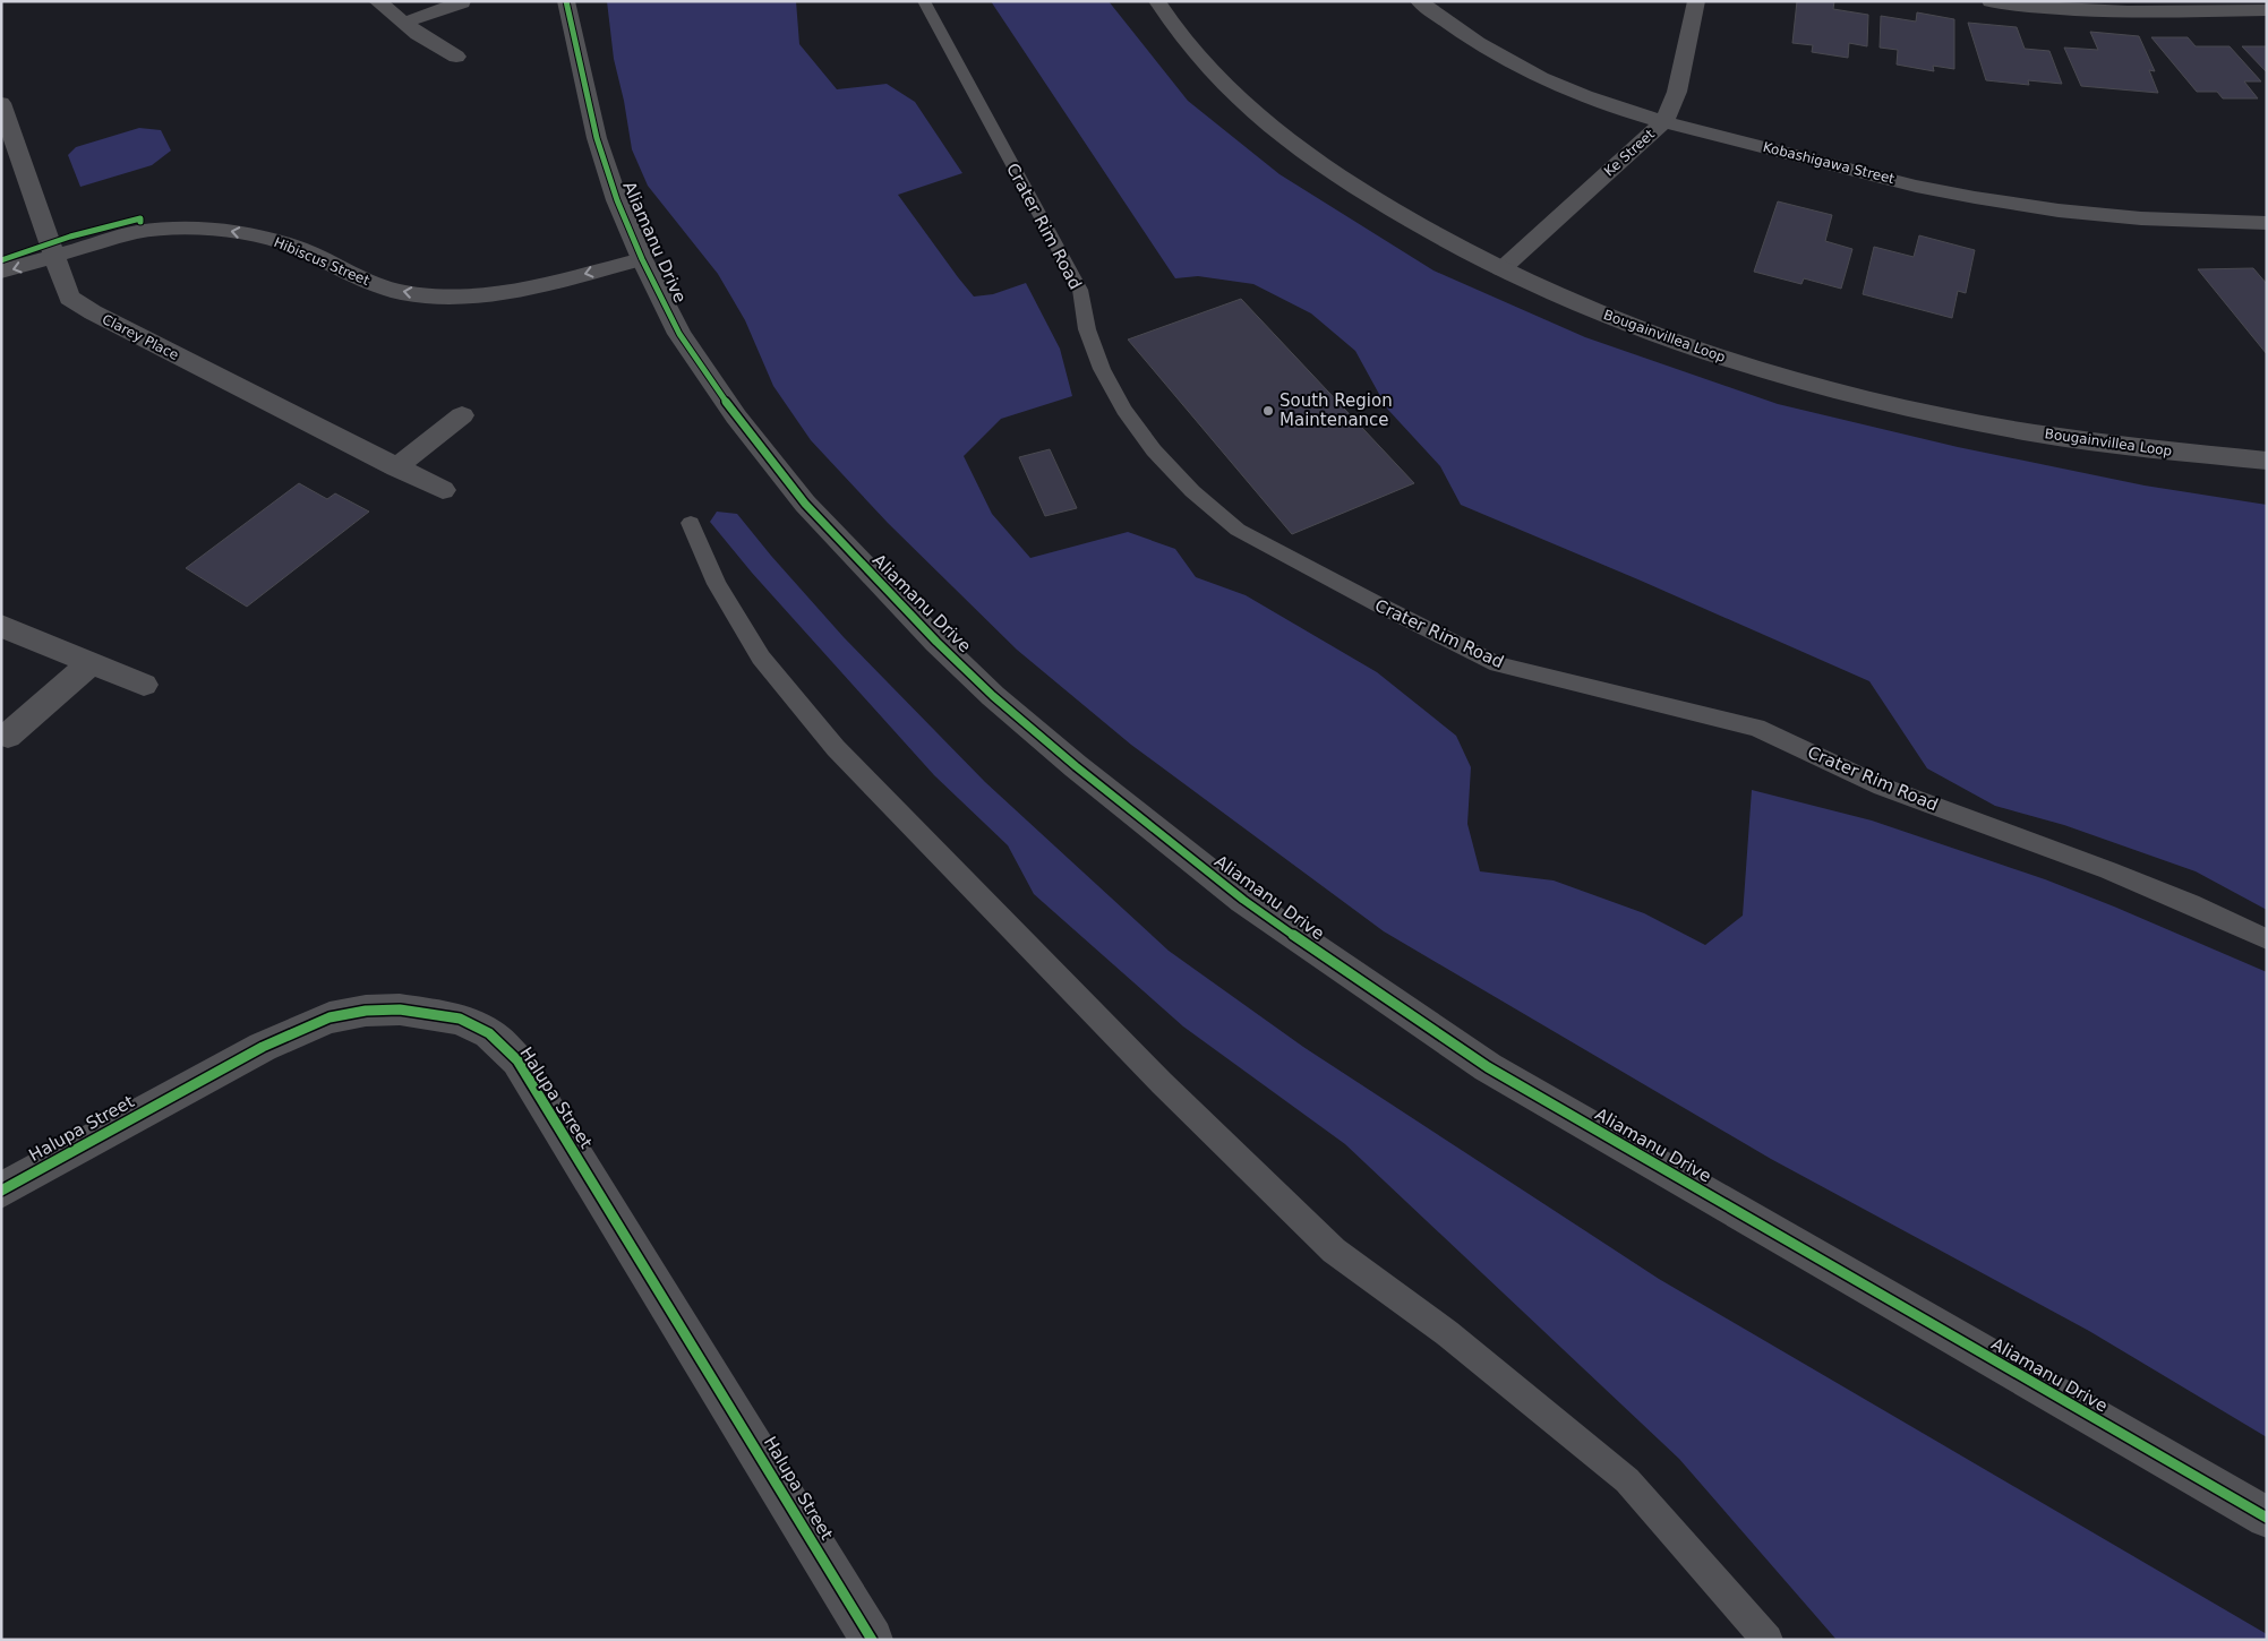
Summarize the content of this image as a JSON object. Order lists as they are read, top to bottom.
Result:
{
  "streets": {
    "street": [
      "Ke Street",
      "Kobashigawa Street",
      "Aliamanu Drive",
      "Hibiscus Street",
      "Bougainvillea Loop",
      "Clarey Place",
      "Halupa Street"
    ],
    "lane": ["Crater Rim Road"]
  },
  "crossings": [
    ["Ke Street", "Kobashigawa Street"],
    ["Ke Street", "Bougainvillea Loop"],
    ["Aliamanu Drive", "Hibiscus Street"],
    ["Hibiscus Street", "Clarey Place"]
  ],
  "one_way": ["Hibiscus Street"],
  "places": ["South Region Maintenance"]
}
